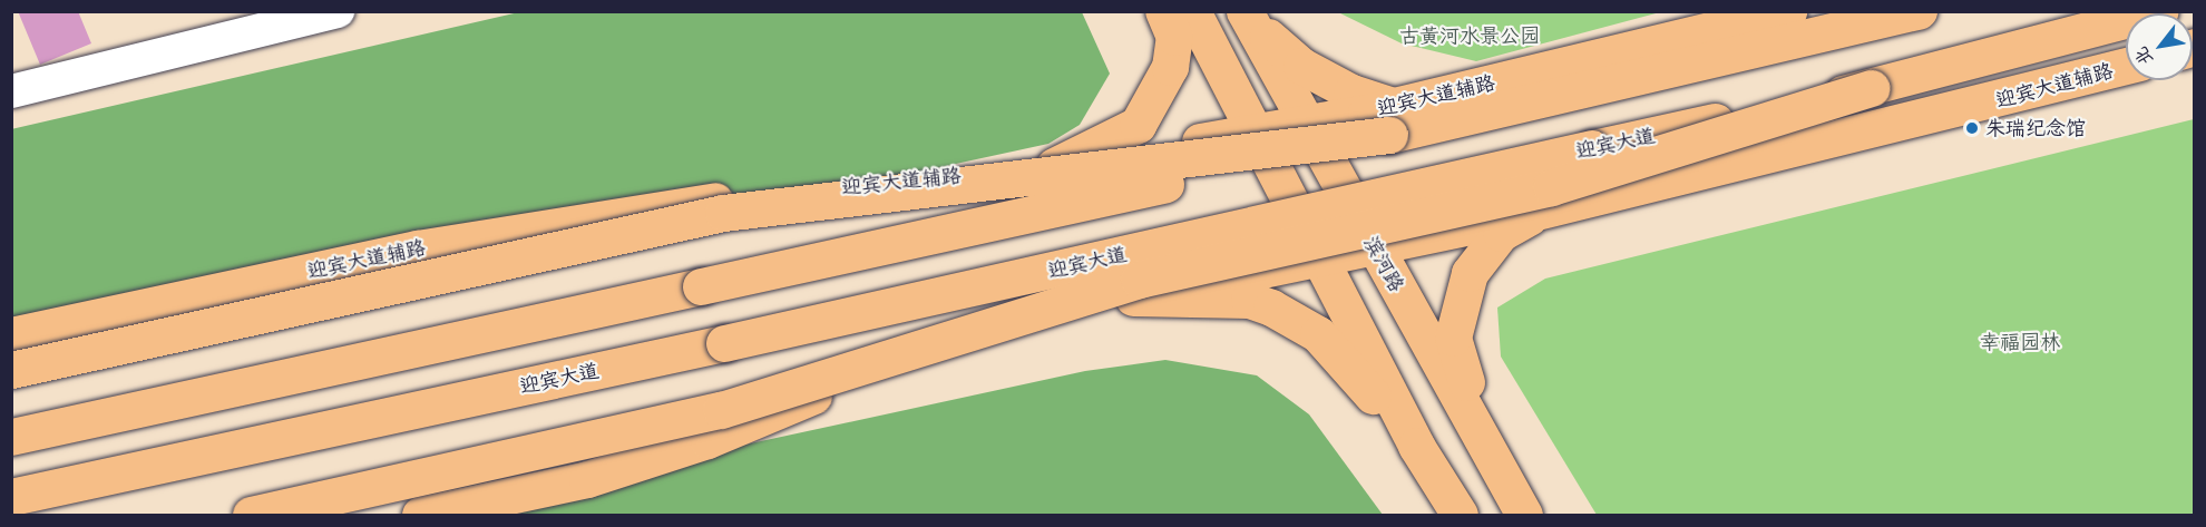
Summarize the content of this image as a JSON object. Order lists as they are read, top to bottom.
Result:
{
  "streets": {
    "main road": ["迎宾大道辅路", "迎宾大道", "滨河路"]
  },
  "crossings": [
    ["迎宾大道辅路", "滨河路"]
  ],
  "parks": ["古黄河水景公园", "幸福园林"],
  "places": ["朱瑞纪念馆"],
  "north": "bottom left"
}
